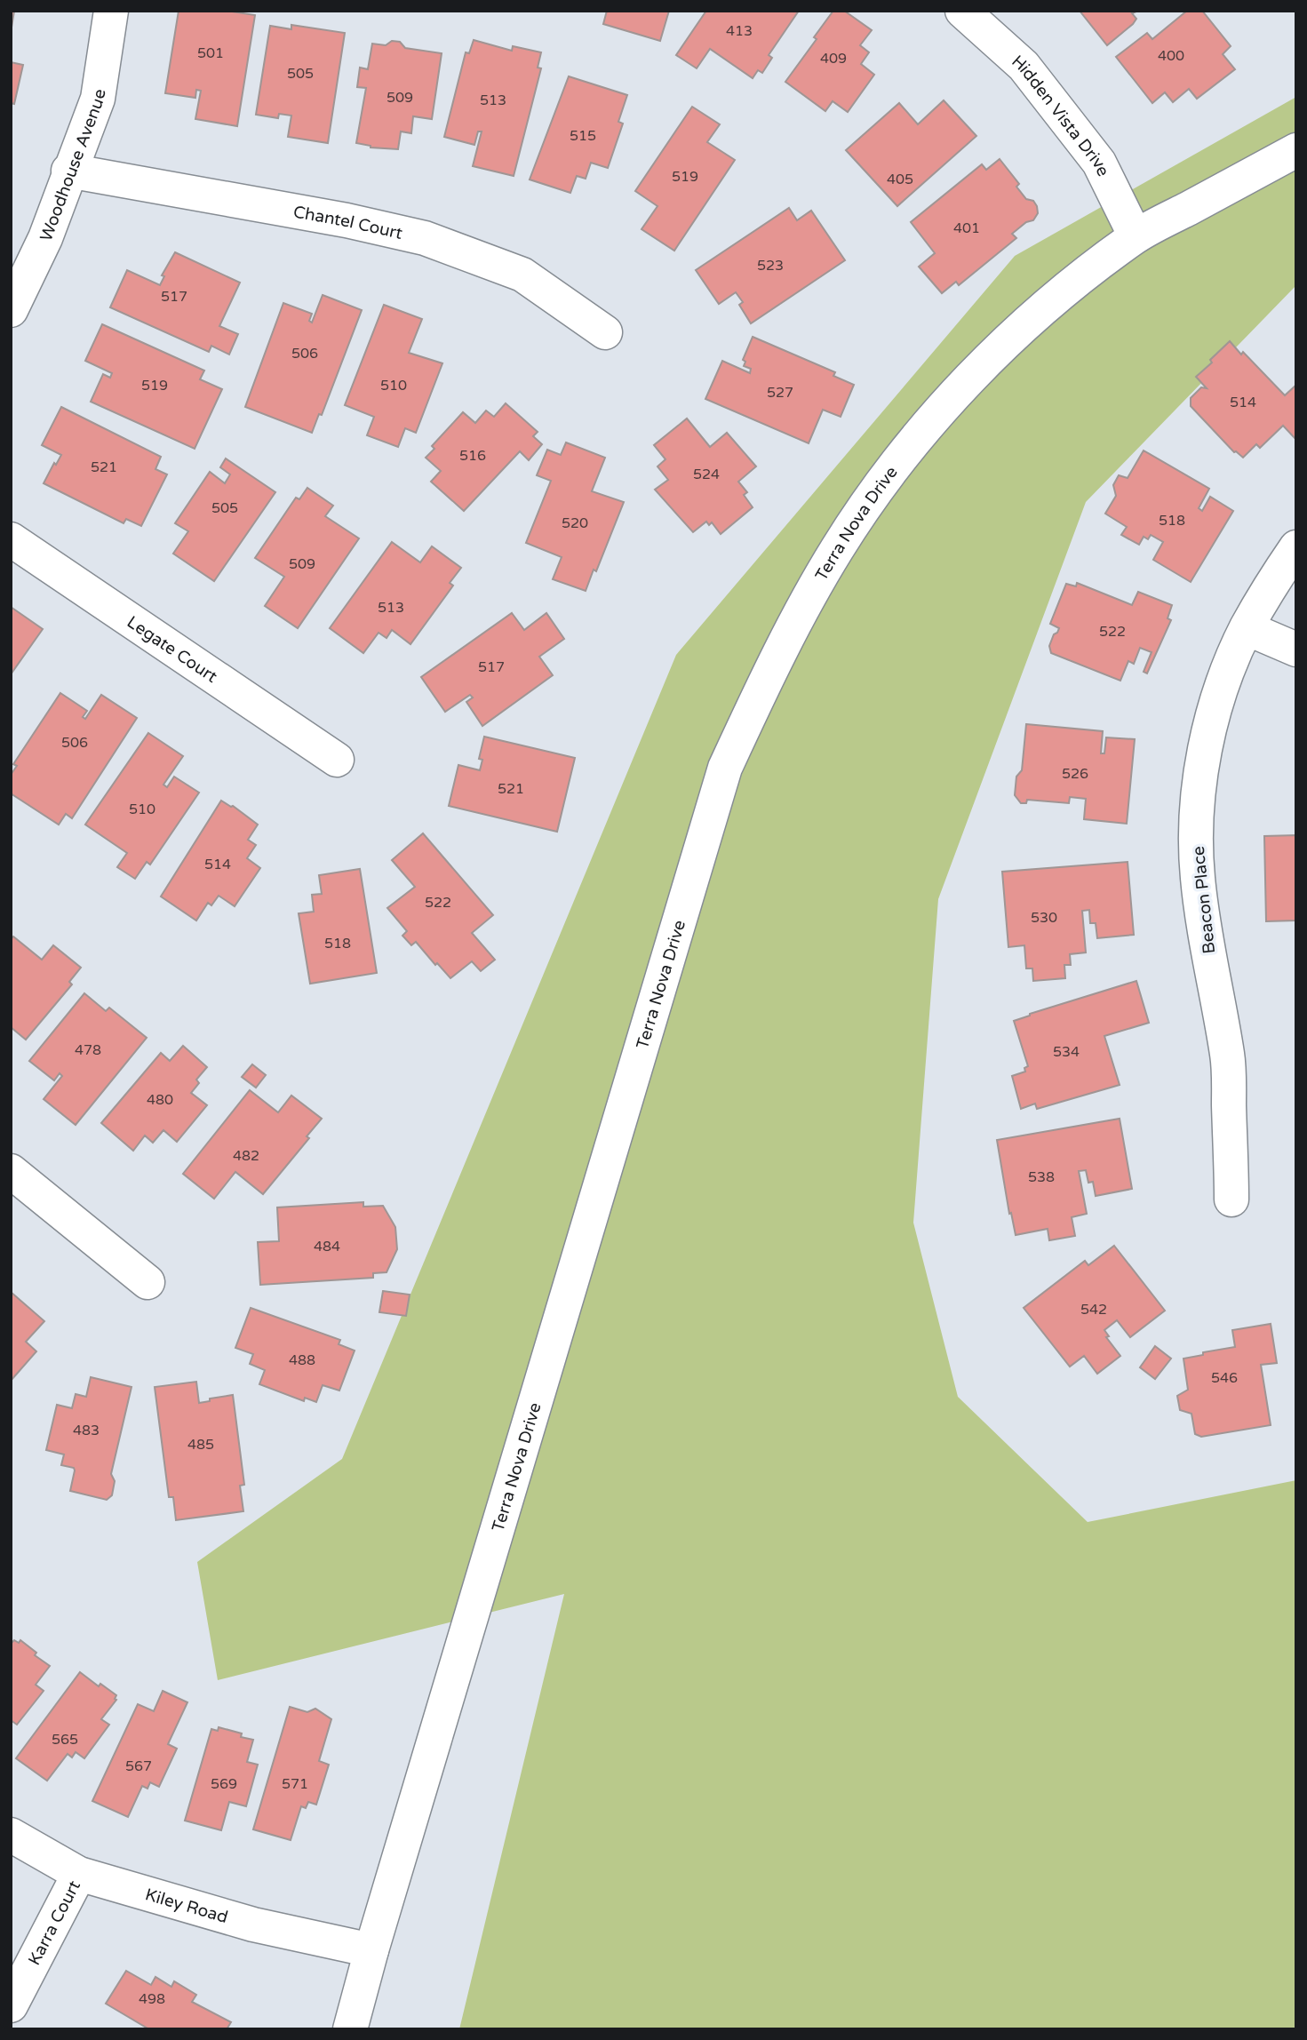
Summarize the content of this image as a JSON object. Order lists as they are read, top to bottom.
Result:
{
  "streets": {
    "street": [
      "Hidden Vista Drive",
      "Woodhouse Avenue",
      "Chantel Court",
      "Terra Nova Drive",
      "Legate Court",
      "Beacon Place",
      "Kiley Road",
      "Karra Court"
    ]
  },
  "crossings": [
    ["Hidden Vista Drive", "Terra Nova Drive"],
    ["Woodhouse Avenue", "Chantel Court"],
    ["Terra Nova Drive", "Kiley Road"],
    ["Kiley Road", "Karra Court"]
  ],
  "house_numbers": [
    "413",
    "501",
    "400",
    "409",
    "505",
    "509",
    "513",
    "515",
    "519",
    "405",
    "401",
    "523",
    "517",
    "506",
    "519",
    "510",
    "527",
    "514",
    "516",
    "521",
    "524",
    "505",
    "518",
    "520",
    "509",
    "513",
    "522",
    "517",
    "506",
    "526",
    "521",
    "510",
    "514",
    "522",
    "530",
    "518",
    "478",
    "534",
    "480",
    "482",
    "538",
    "484",
    "542",
    "488",
    "546",
    "483",
    "485",
    "565",
    "567",
    "569",
    "571",
    "498"
  ]
}
